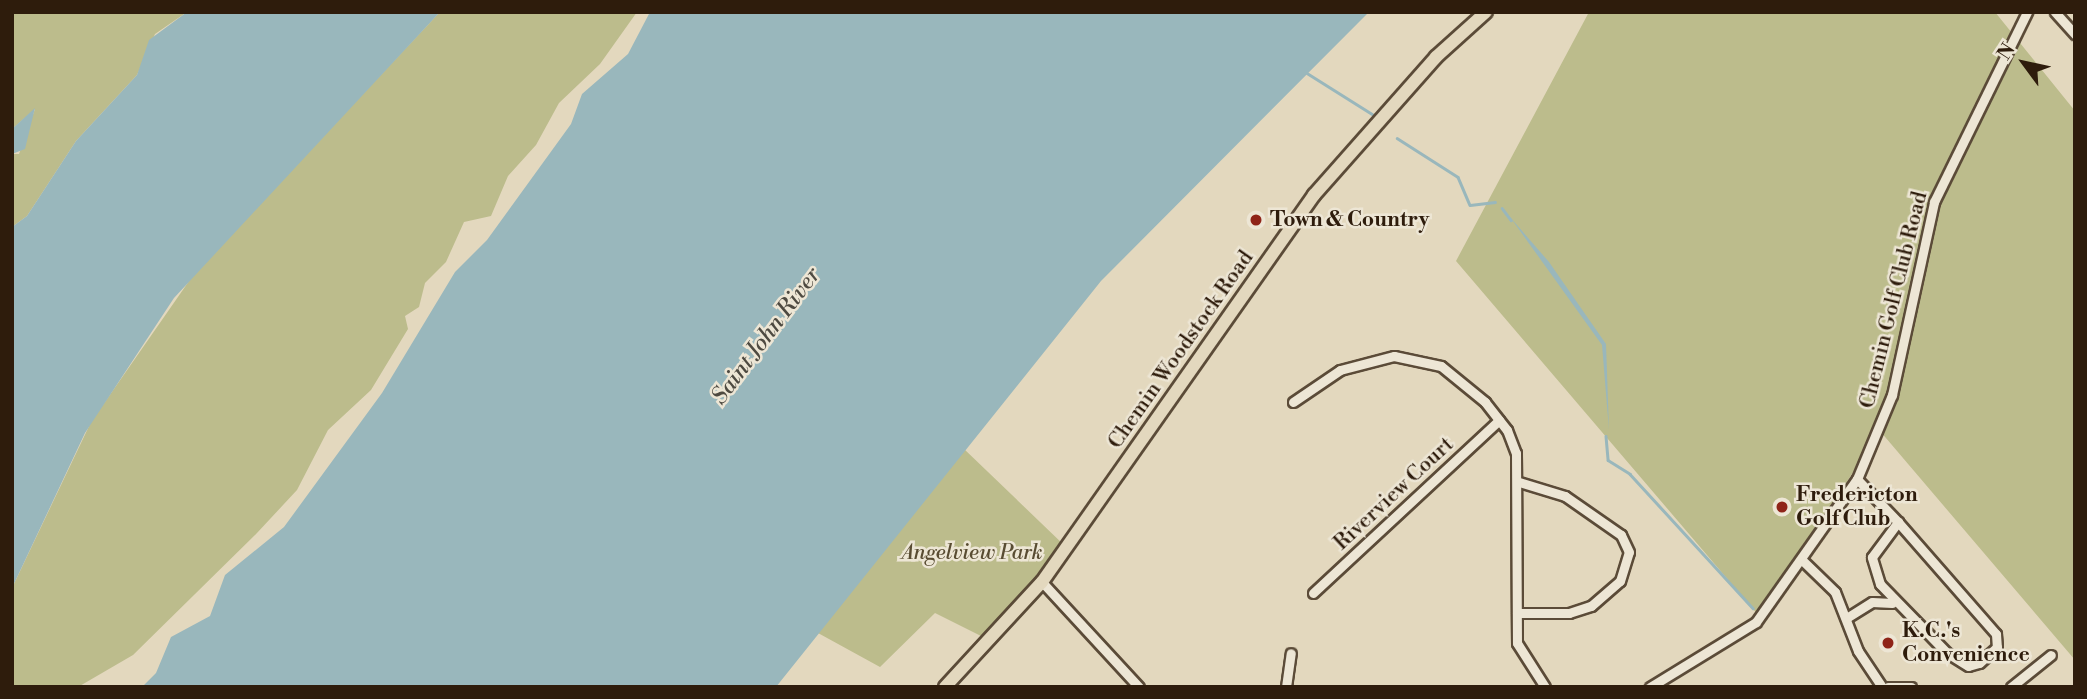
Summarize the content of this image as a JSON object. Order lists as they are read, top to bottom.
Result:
{
  "streets": {
    "main road": ["Chemin Woodstock Road"],
    "street": ["Chemin Golf Club Road", "Riverview Court"]
  },
  "water": ["Saint John River"],
  "parks": ["Angelview Park"],
  "places": ["Town & Country", "Fredericton Golf Club", "K.C.'s Convenience"],
  "north": "top left"
}
